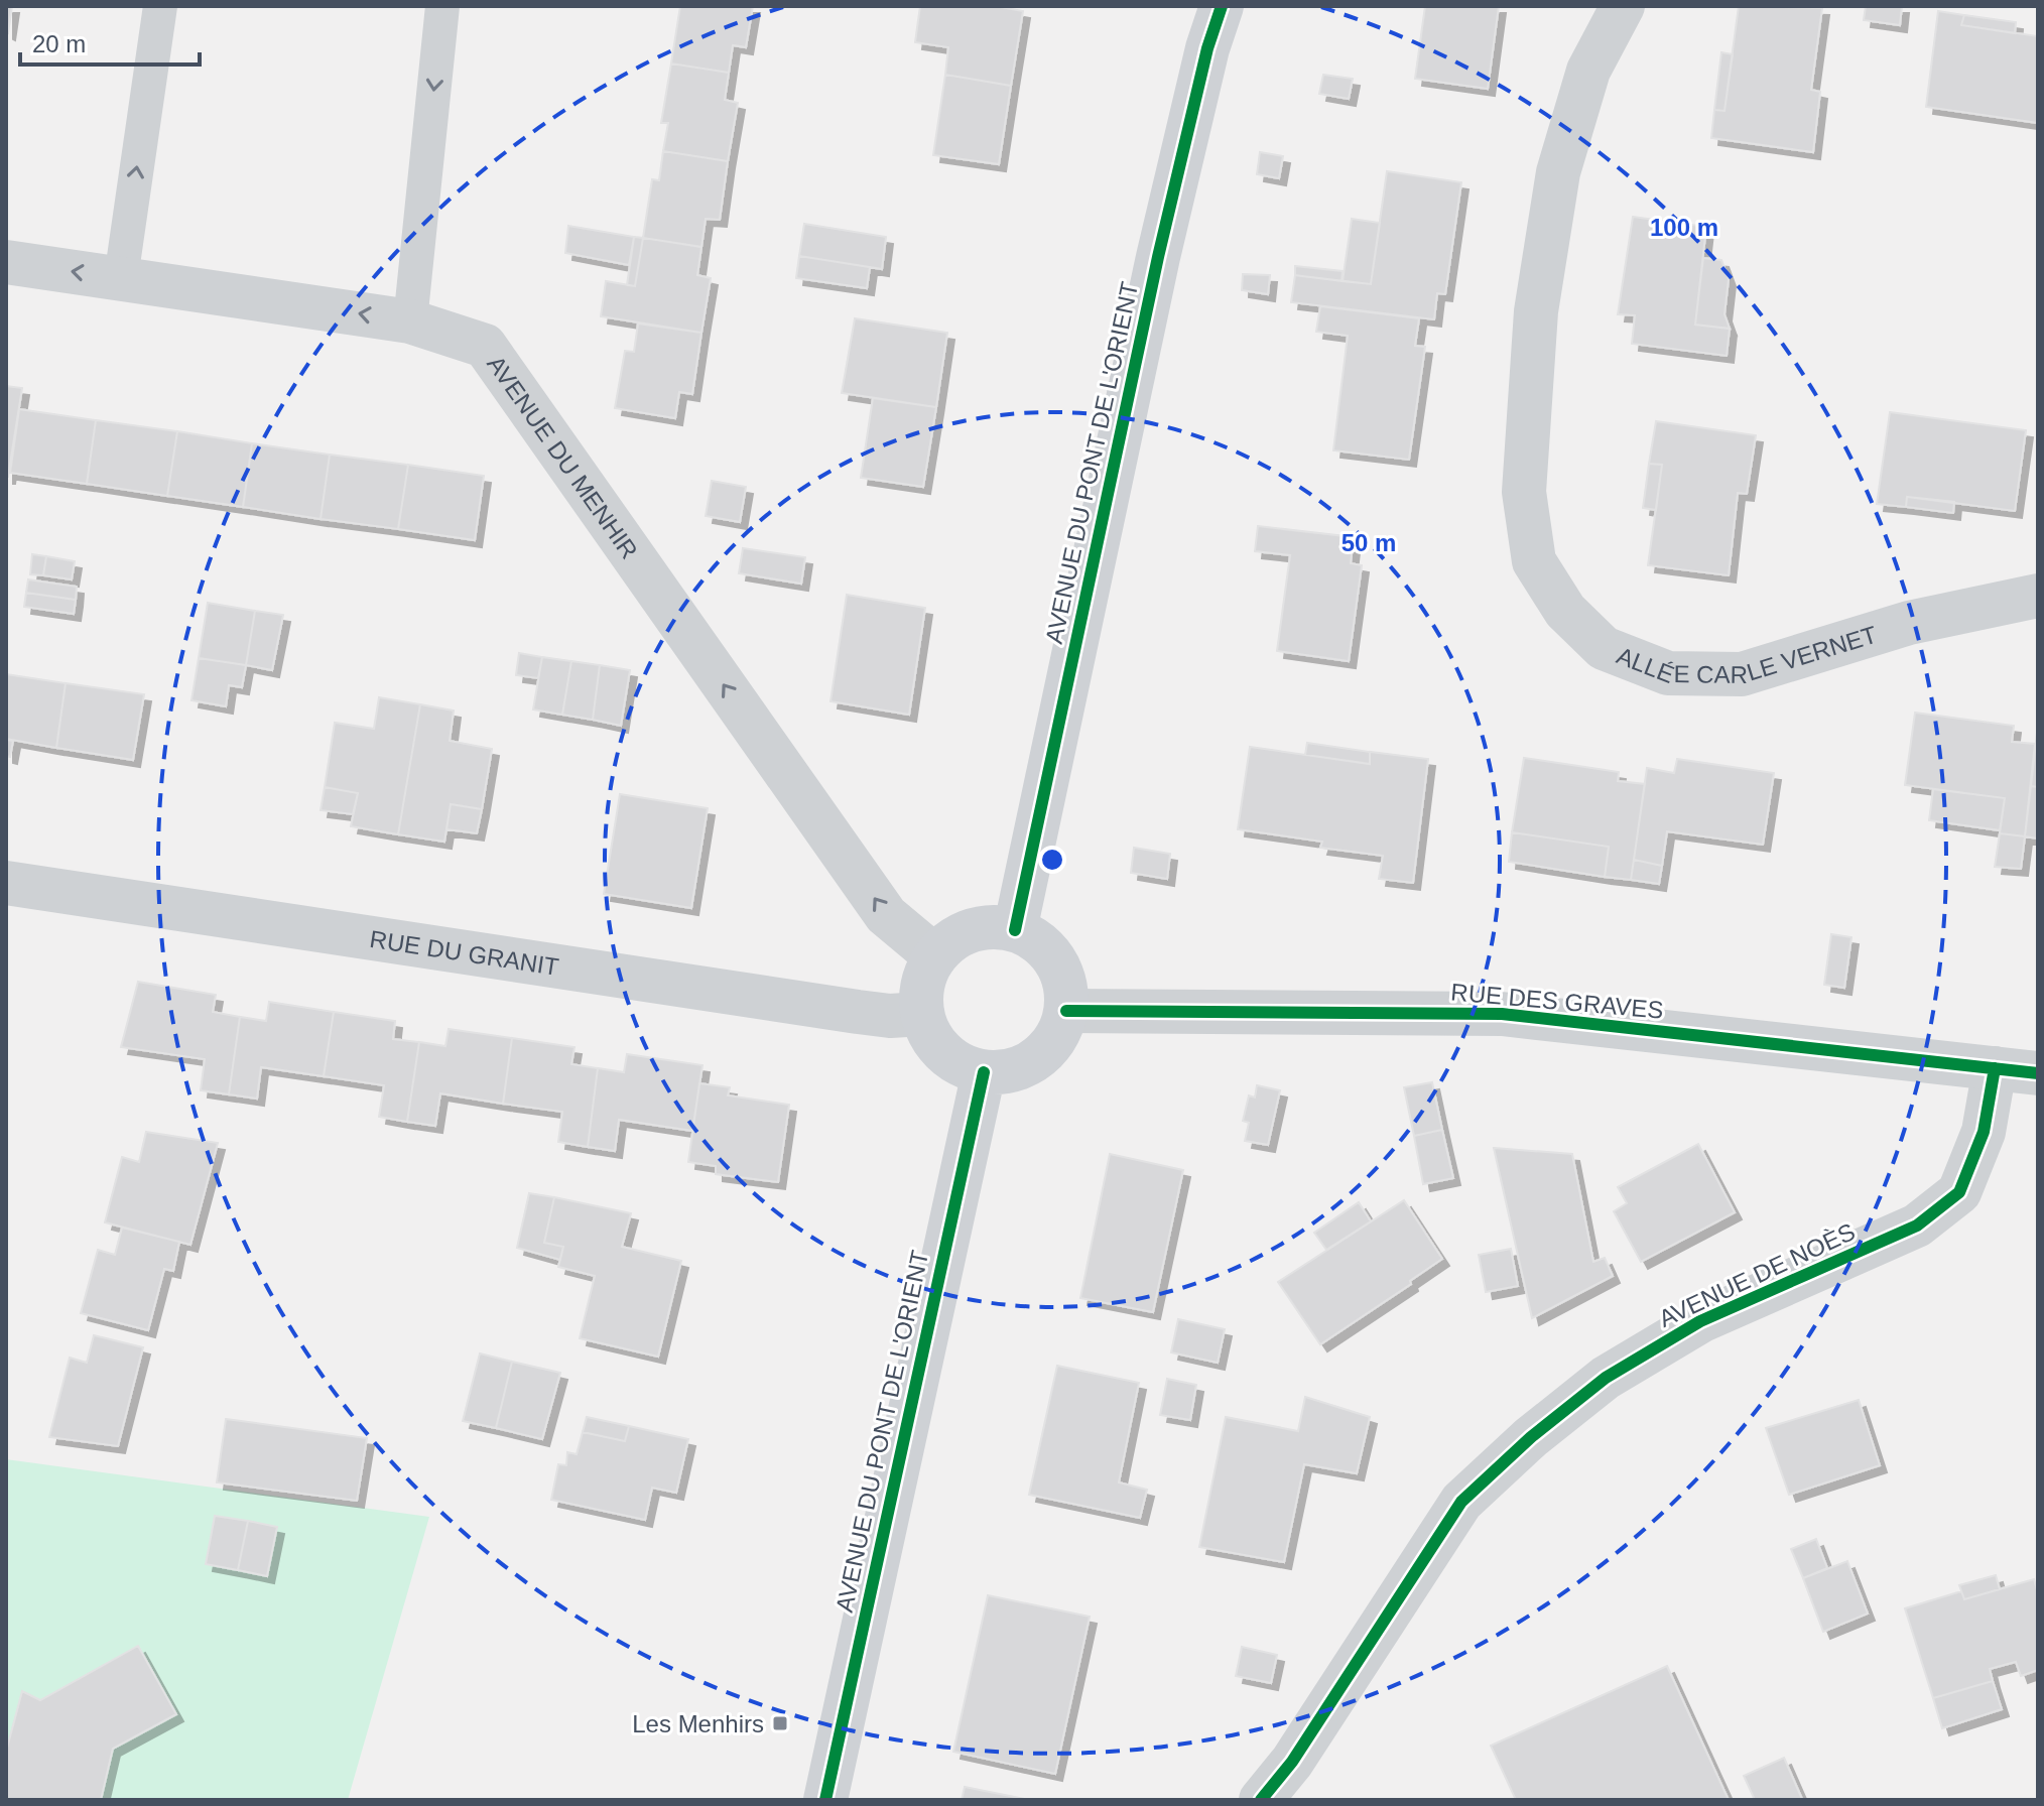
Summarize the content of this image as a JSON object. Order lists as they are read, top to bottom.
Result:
{
  "streets": {
    "main road": ["AVENUE DU PONT DE L'ORIENT"],
    "street": [
      "AVENUE DU MENHIR",
      "ALLÉE CARLE VERNET",
      "RUE DU GRANIT",
      "RUE DES GRAVES",
      "AVENUE DE NOÈS"
    ]
  },
  "crossings": [
    ["AVENUE DU MENHIR", "AVENUE DU PONT DE L'ORIENT"],
    ["AVENUE DU MENHIR", "RUE DU GRANIT"],
    ["AVENUE DU MENHIR", "RUE DES GRAVES"],
    ["AVENUE DU PONT DE L'ORIENT", "RUE DU GRANIT"],
    ["AVENUE DU PONT DE L'ORIENT", "RUE DES GRAVES"],
    ["RUE DU GRANIT", "RUE DES GRAVES"],
    ["RUE DES GRAVES", "AVENUE DE NOÈS"]
  ],
  "one_way": ["AVENUE DU MENHIR"],
  "places": {
    "transit": ["Les Menhirs"]
  },
  "scale_bar": "20 m",
  "rings": ["100 m", "50 m"]
}
